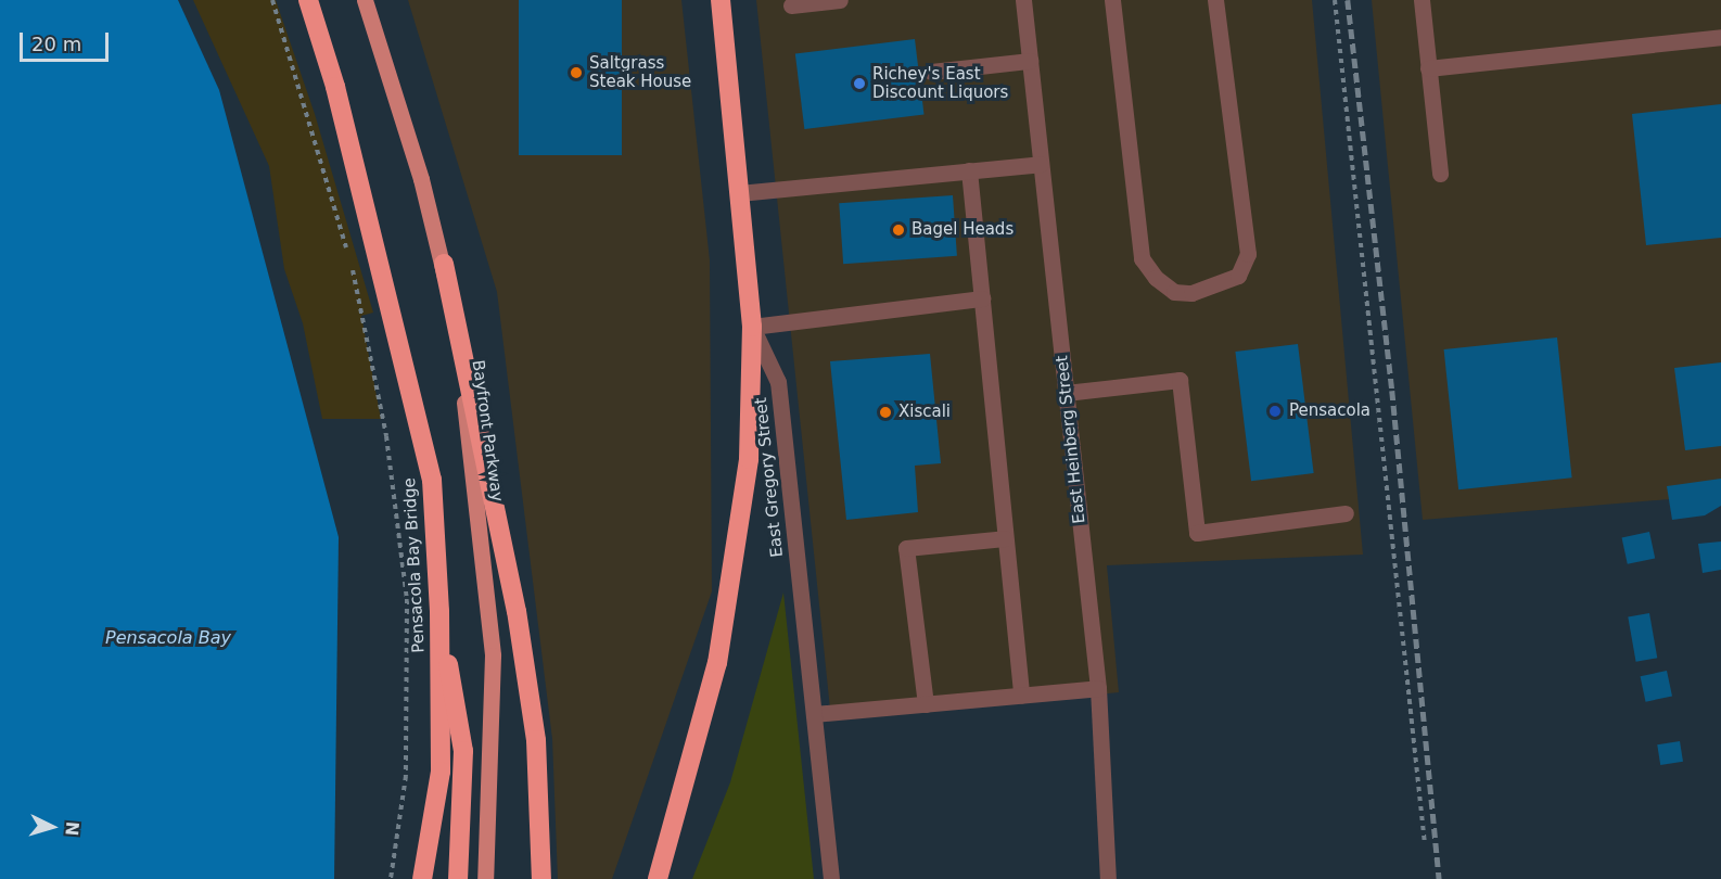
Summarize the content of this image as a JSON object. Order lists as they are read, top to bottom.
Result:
{
  "streets": {
    "highway": ["East Gregory Street", "Pensacola Bay Bridge"],
    "main road": ["Bayfront Parkway"],
    "street": ["East Heinberg Street"]
  },
  "water": ["Pensacola Bay"],
  "places": [
    "Saltgrass Steak House",
    "Richey's East Discount Liquors",
    "Bagel Heads",
    "Pensacola",
    "Xiscali"
  ],
  "scale_bar": "20 m",
  "north": "right"
}
